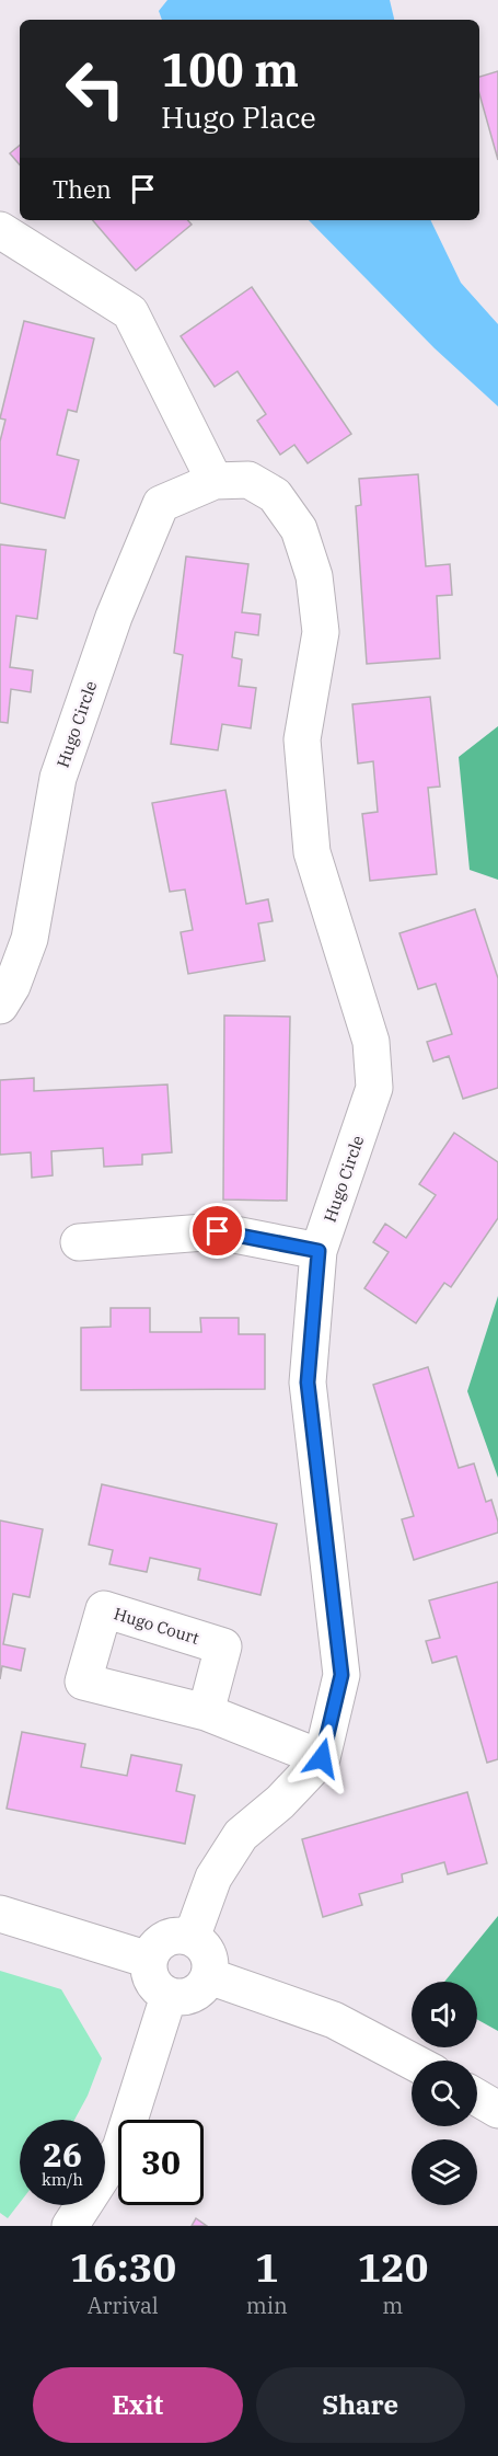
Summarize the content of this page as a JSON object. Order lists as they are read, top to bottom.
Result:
{
  "streets": {
    "street": ["Hugo Circle"]
  },
  "page": {
    "turn": ["100 m", "Hugo Place"],
    "then": "Then",
    "speed": "26 km/h",
    "limit": "30",
    "eta": [
      "16:30",
      "Arrival",
      "1",
      "min",
      "120",
      "m"
    ],
    "buttons": ["Exit", "Share"]
  }
}
